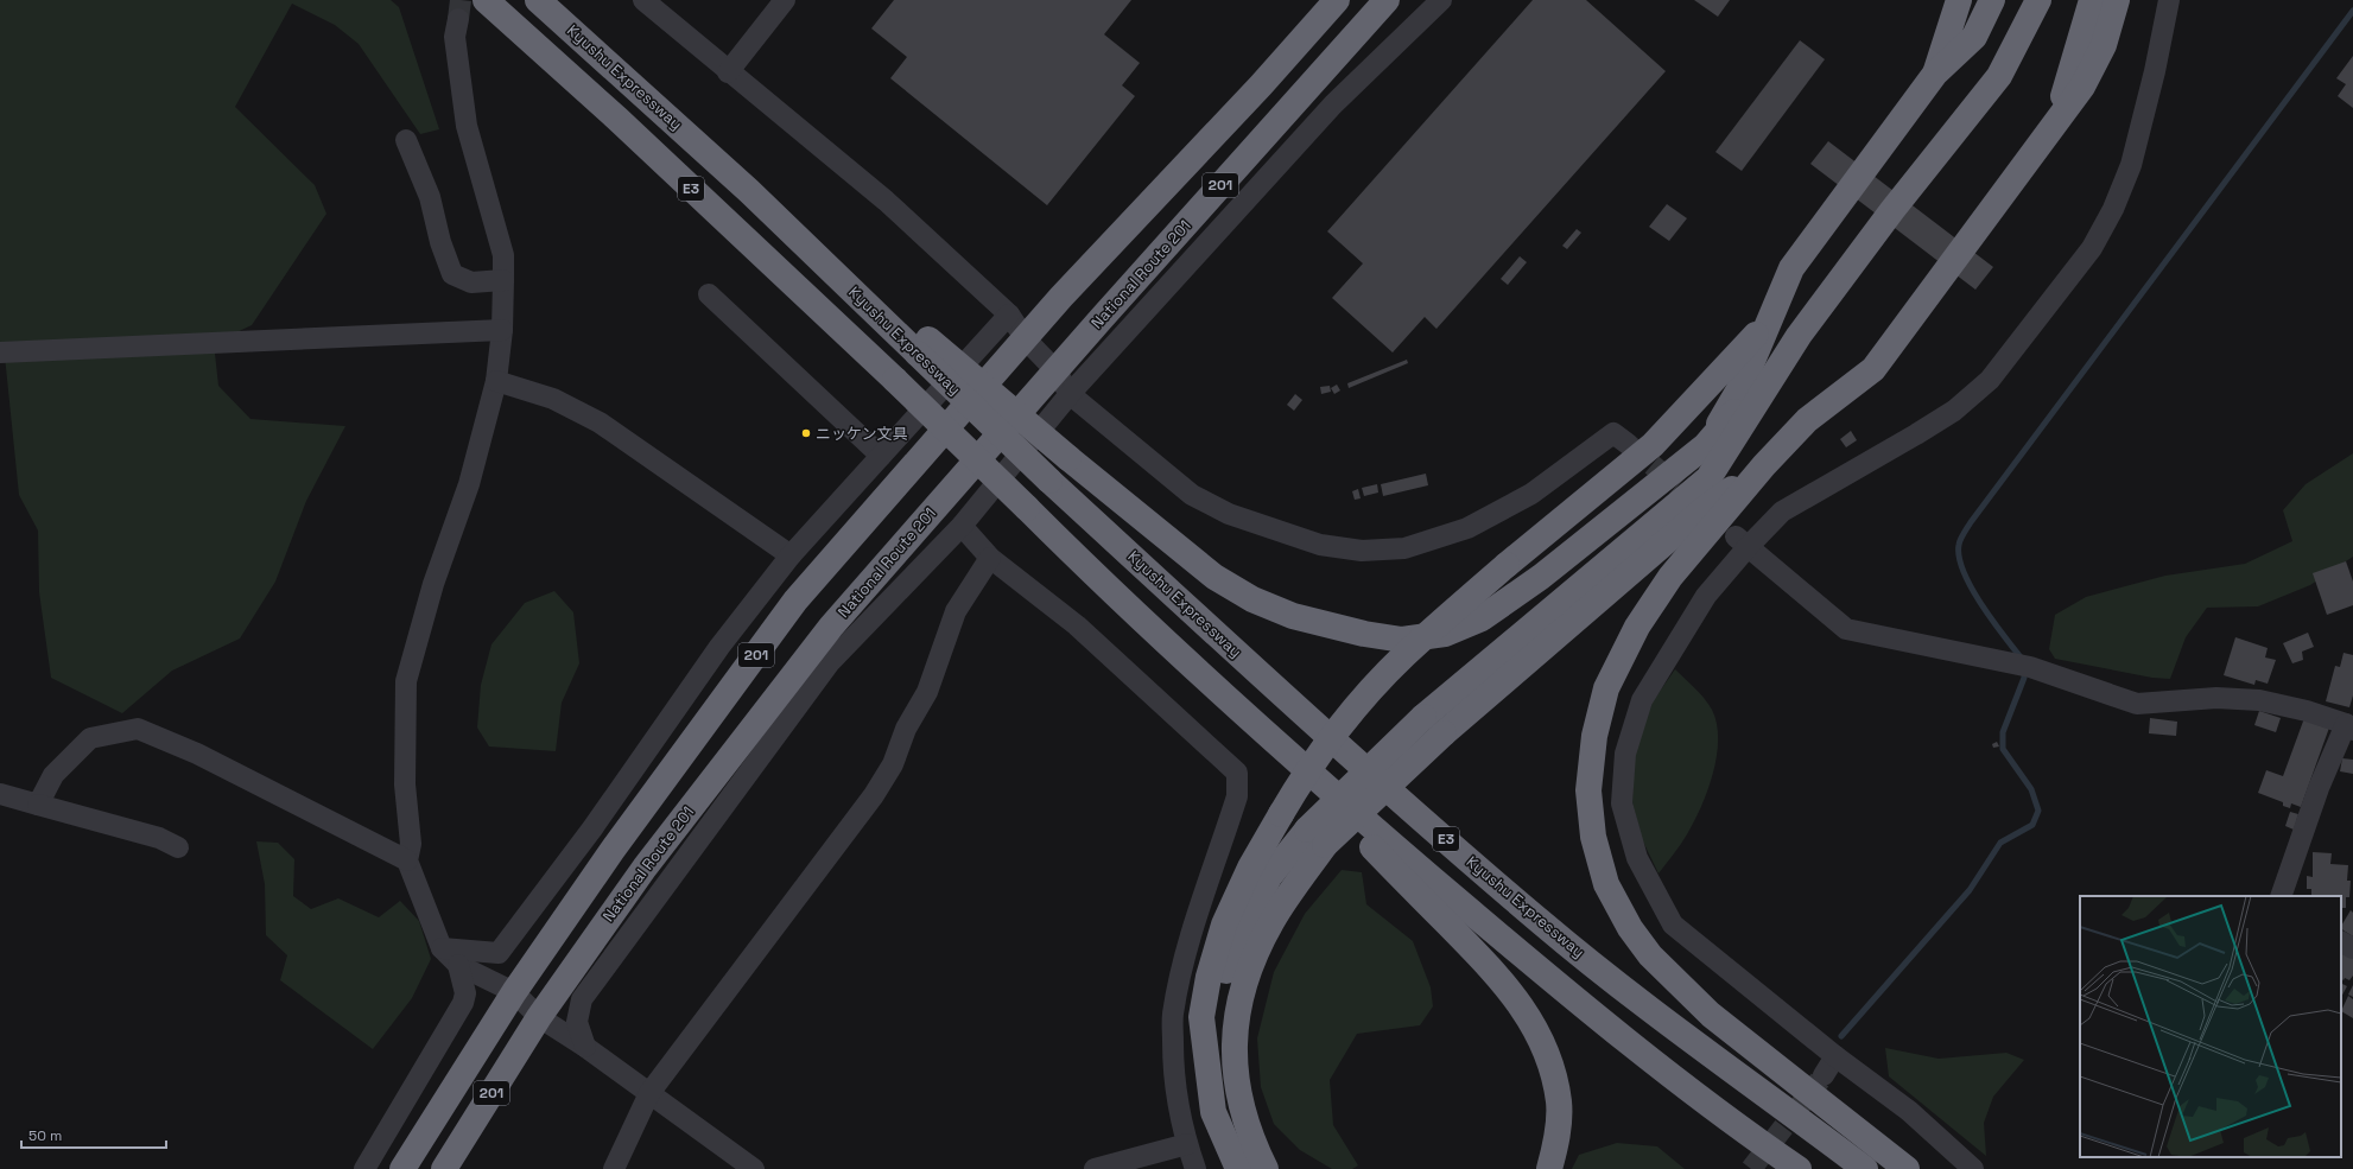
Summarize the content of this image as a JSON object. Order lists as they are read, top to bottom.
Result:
{
  "streets": {
    "highway": [
      "Kyushu Expressway",
      "201",
      "E3",
      "National Route 201"
    ]
  },
  "places": ["ニッケン文具"],
  "scale_bar": "50 m"
}
